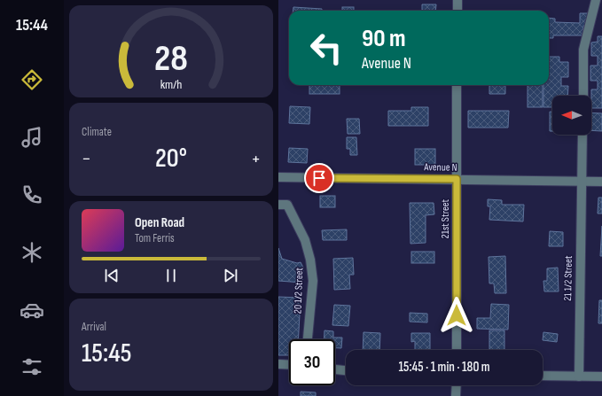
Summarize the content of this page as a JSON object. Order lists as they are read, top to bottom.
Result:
{
  "streets": {
    "street": [
      "Avenue N",
      "21st Street",
      "21 1/2 Street",
      "20 1/2 Street"
    ]
  },
  "crossings": [
    ["Avenue N", "21st Street"],
    ["Avenue N", "21 1/2 Street"]
  ],
  "north": "left",
  "page": {
    "tabs": "15:44",
    "turn": ["90 m", "Avenue N"],
    "tile": [
      "Climate",
      ["Arrival", "15:45"]
    ],
    "heat": ["−", "20°", "+"],
    "song": ["Open Road", "Tom Ferris"],
    "limit": "30",
    "trip": "15:45 · 1 min · 180 m",
    "gauge": ["28", "km/h"]
  }
}
